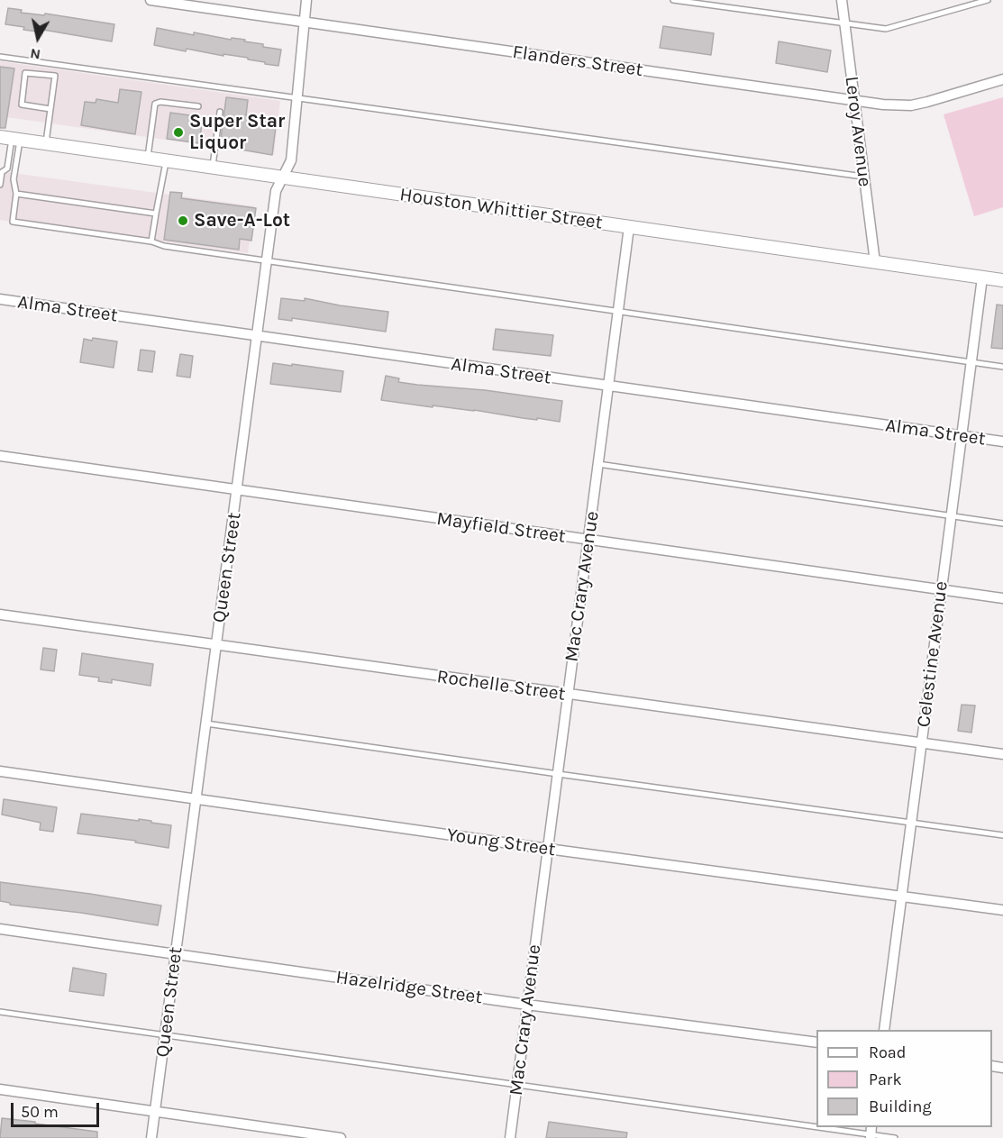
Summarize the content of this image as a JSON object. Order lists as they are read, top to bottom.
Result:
{
  "streets": {
    "street": [
      "Flanders Street",
      "Leroy Avenue",
      "Houston Whittier Street",
      "Alma Street",
      "Mayfield Street",
      "Queen Street",
      "Mac Crary Avenue",
      "Celestine Avenue",
      "Rochelle Street",
      "Young Street",
      "Hazelridge Street"
    ]
  },
  "crossings": [
    ["Flanders Street", "Leroy Avenue"],
    ["Flanders Street", "Queen Street"],
    ["Leroy Avenue", "Houston Whittier Street"],
    ["Houston Whittier Street", "Queen Street"],
    ["Houston Whittier Street", "Mac Crary Avenue"],
    ["Houston Whittier Street", "Celestine Avenue"],
    ["Alma Street", "Queen Street"],
    ["Alma Street", "Mac Crary Avenue"],
    ["Alma Street", "Celestine Avenue"],
    ["Mayfield Street", "Queen Street"],
    ["Mayfield Street", "Mac Crary Avenue"],
    ["Mayfield Street", "Celestine Avenue"],
    ["Queen Street", "Rochelle Street"],
    ["Queen Street", "Young Street"],
    ["Queen Street", "Hazelridge Street"],
    ["Mac Crary Avenue", "Rochelle Street"],
    ["Mac Crary Avenue", "Young Street"],
    ["Mac Crary Avenue", "Hazelridge Street"],
    ["Celestine Avenue", "Rochelle Street"],
    ["Celestine Avenue", "Young Street"]
  ],
  "places": ["Super Star Liquor", "Save-A-Lot"],
  "legend": ["Road", "Park", "Building"],
  "scale_bar": "50 m",
  "north": "bottom"
}
